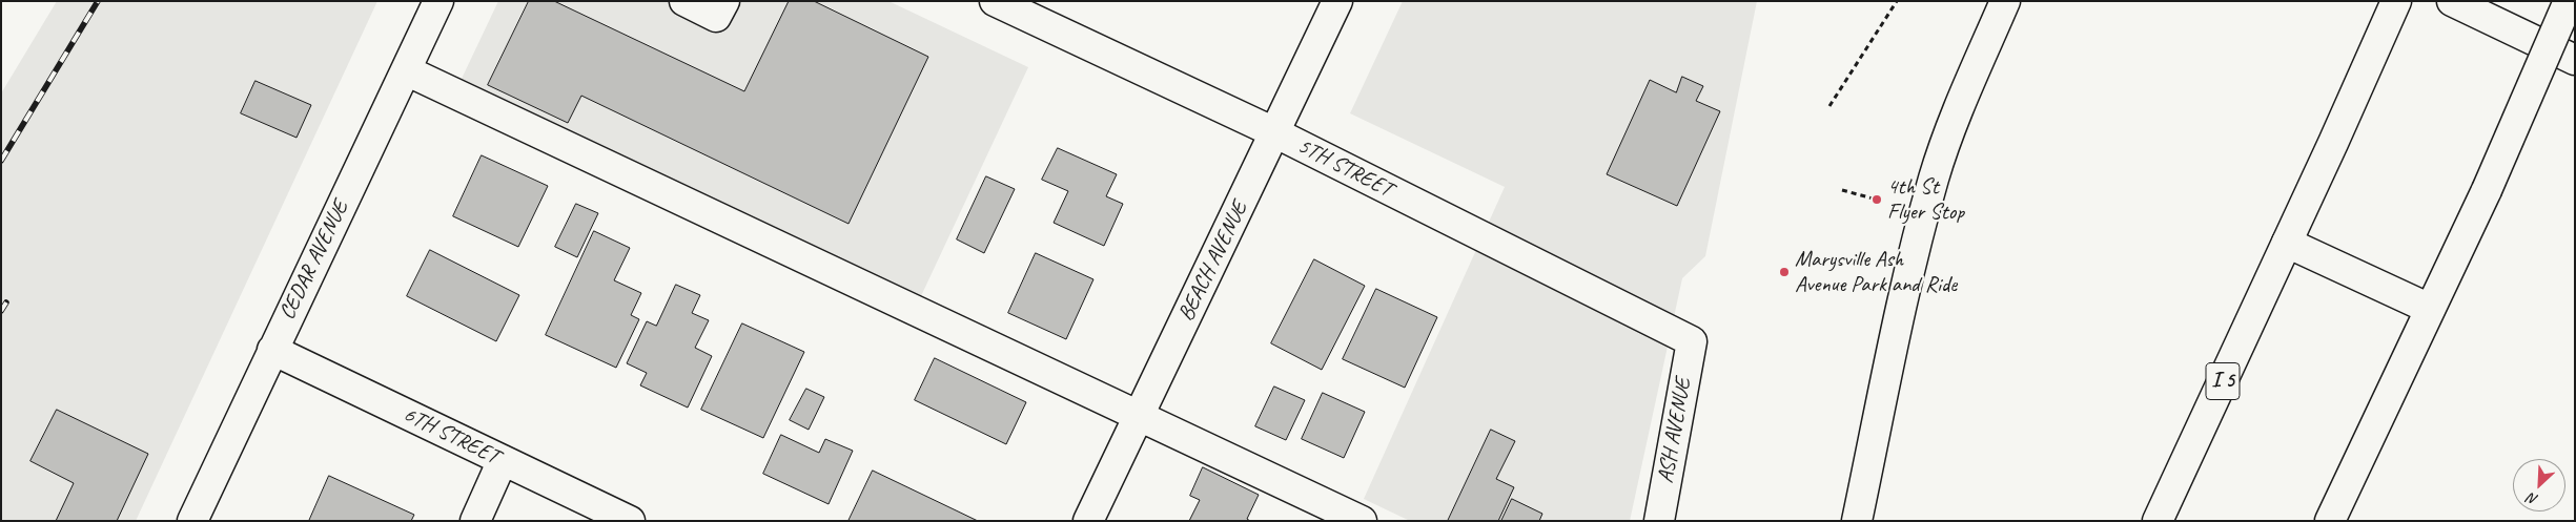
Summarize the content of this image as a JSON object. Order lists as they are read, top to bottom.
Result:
{
  "streets": {
    "main road": [
      "5TH STREET",
      "CEDAR AVENUE",
      "BEACH AVENUE",
      "I 5",
      "ASH AVENUE",
      "6TH STREET"
    ]
  },
  "crossings": [
    ["5TH STREET", "BEACH AVENUE"],
    ["5TH STREET", "ASH AVENUE"],
    ["CEDAR AVENUE", "6TH STREET"]
  ],
  "places": ["4th St Flyer Stop", "Marysville Ash Avenue Park and Ride"],
  "north": "bottom left"
}
